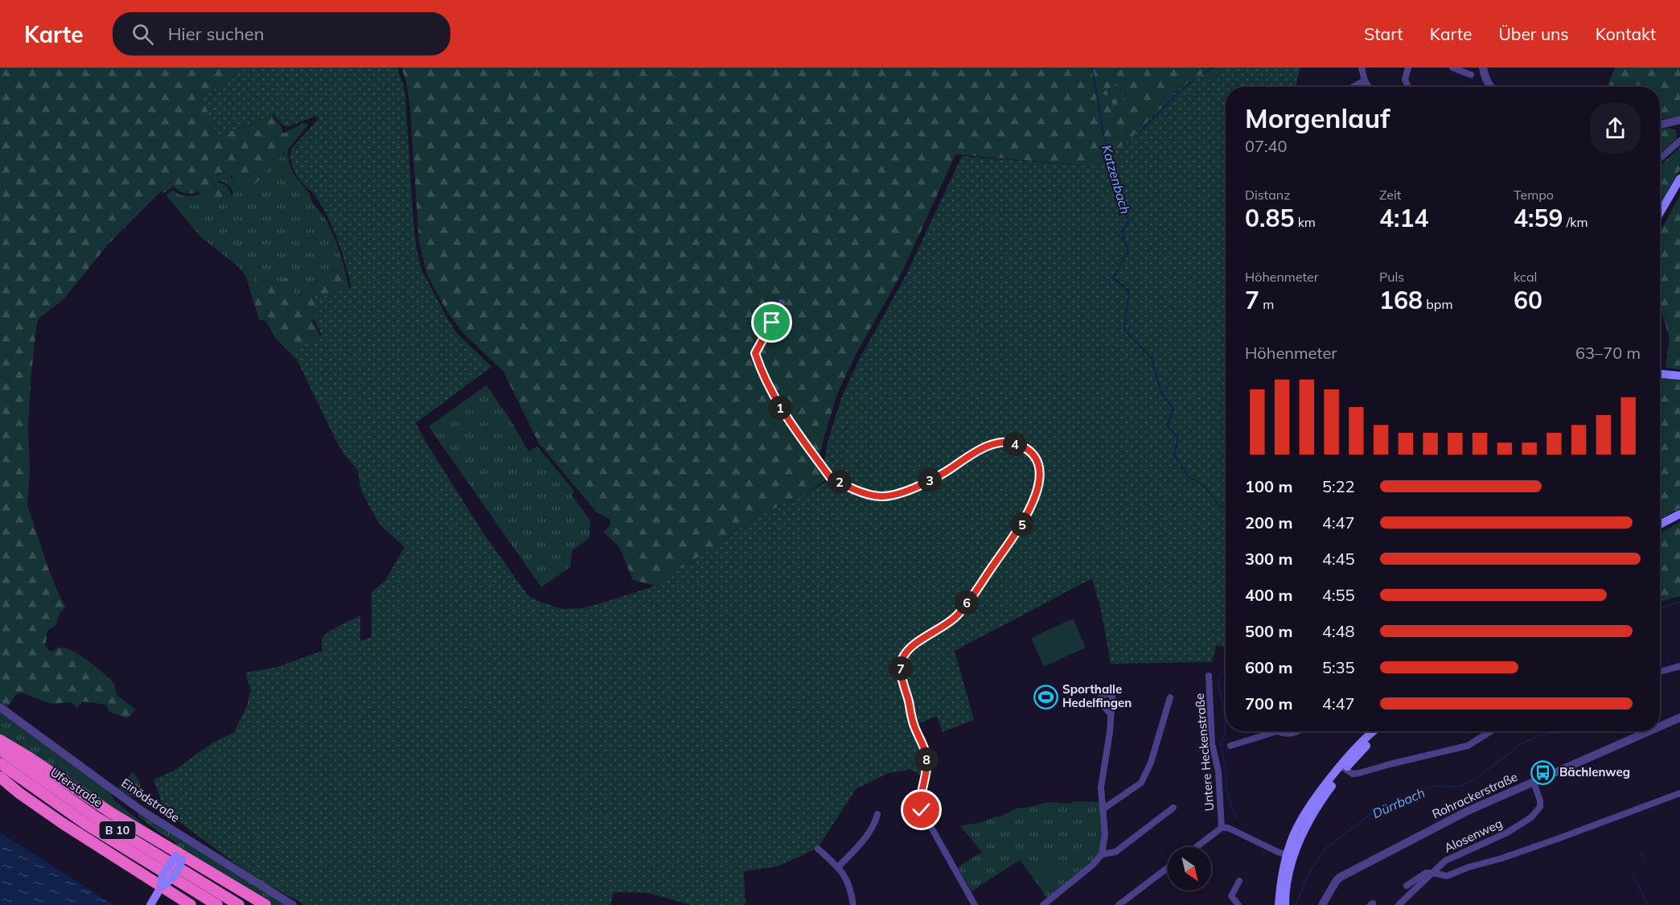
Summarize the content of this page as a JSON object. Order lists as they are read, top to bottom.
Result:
{
  "streets": {
    "highway": ["Uferstraße", "B 10"],
    "street": [
      "Untere Heckenstraße",
      "Rohrackerstraße",
      "Einödstraße",
      "Alosenweg"
    ]
  },
  "crossings": [
    ["Rohrackerstraße", "Alosenweg"]
  ],
  "water": ["Katzenbach", "Dürrbach"],
  "places": {
    "sports": ["Sporthalle Hedelfingen"],
    "bus stop": ["Bächlenweg"]
  },
  "north": "bottom right",
  "page": {
    "header": "Karte",
    "search": "Hier suchen",
    "nav": [
      "Start",
      "Karte",
      "Über uns",
      "Kontakt"
    ],
    "heading": ["Morgenlauf", "07:40"],
    "stats": [
      ["Distanz", "0.85 km"],
      ["Zeit", "4:14"],
      ["Tempo", "4:59 /km"],
      ["Höhenmeter", "7 m"],
      ["Puls", "168 bpm"],
      ["kcal", "60"]
    ],
    "chart": ["Höhenmeter", "63–70 m"],
    "pins": [
      "1",
      "4",
      "3",
      "2",
      "5",
      "6",
      "7",
      "8"
    ],
    "list": [
      {
        "name": "100 m",
        "note": "5:22"
      },
      {
        "name": "200 m",
        "note": "4:47"
      },
      {
        "name": "300 m",
        "note": "4:45"
      },
      {
        "name": "400 m",
        "note": "4:55"
      },
      {
        "name": "500 m",
        "note": "4:48"
      },
      {
        "name": "600 m",
        "note": "5:35"
      },
      {
        "name": "700 m",
        "note": "4:47"
      }
    ]
  }
}
